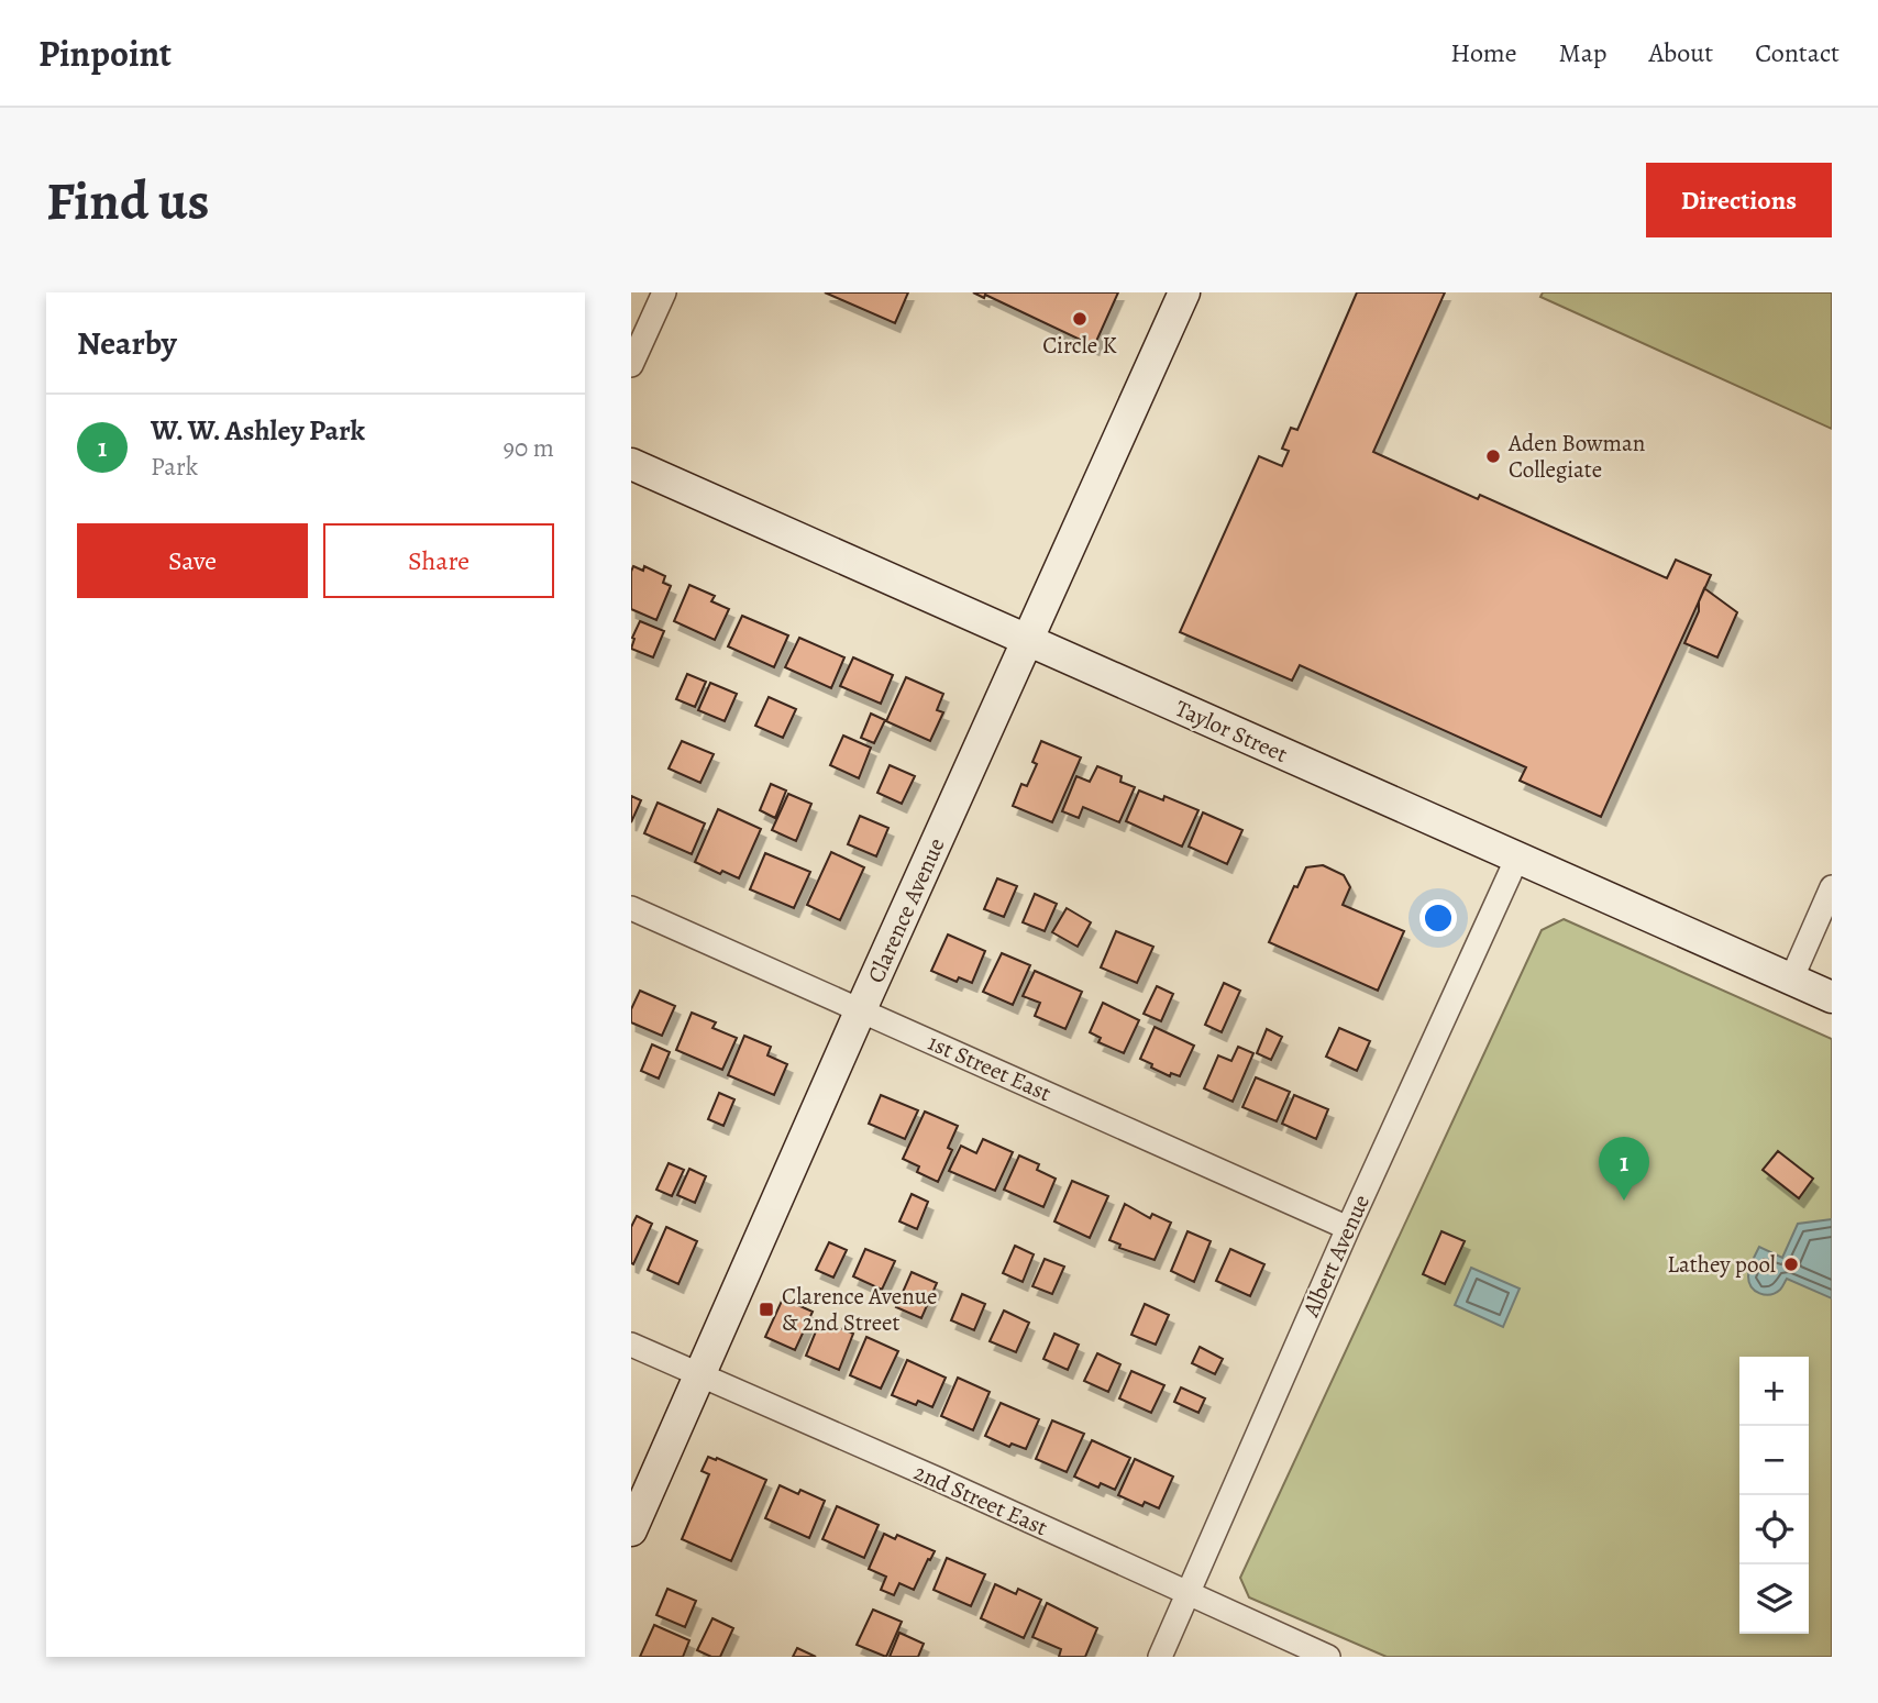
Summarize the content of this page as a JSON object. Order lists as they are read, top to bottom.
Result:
{
  "streets": {
    "main road": ["Taylor Street", "Clarence Avenue"],
    "street": ["1st Street East", "Albert Avenue", "2nd Street East"]
  },
  "crossings": [
    ["Taylor Street", "Clarence Avenue"],
    ["Taylor Street", "Albert Avenue"],
    ["Clarence Avenue", "1st Street East"],
    ["Clarence Avenue", "2nd Street East"],
    ["1st Street East", "Albert Avenue"],
    ["Albert Avenue", "2nd Street East"]
  ],
  "places": {
    "other": ["Circle K", "Aden Bowman Collegiate", "Lathey pool"],
    "transit": ["Clarence Avenue & 2nd Street"]
  },
  "page": {
    "header": "Pinpoint",
    "nav": [
      "Home",
      "Map",
      "About",
      "Contact"
    ],
    "buttons": [
      "Directions",
      ["Save", "Share"]
    ],
    "title": "Find us",
    "heading": "Nearby",
    "list": [
      {
        "mark": "1",
        "name": "W. W. Ashley Park",
        "note": "Park",
        "value": "90 m"
      }
    ],
    "pins": "1",
    "map_buttons": ["+", "−"]
  }
}
